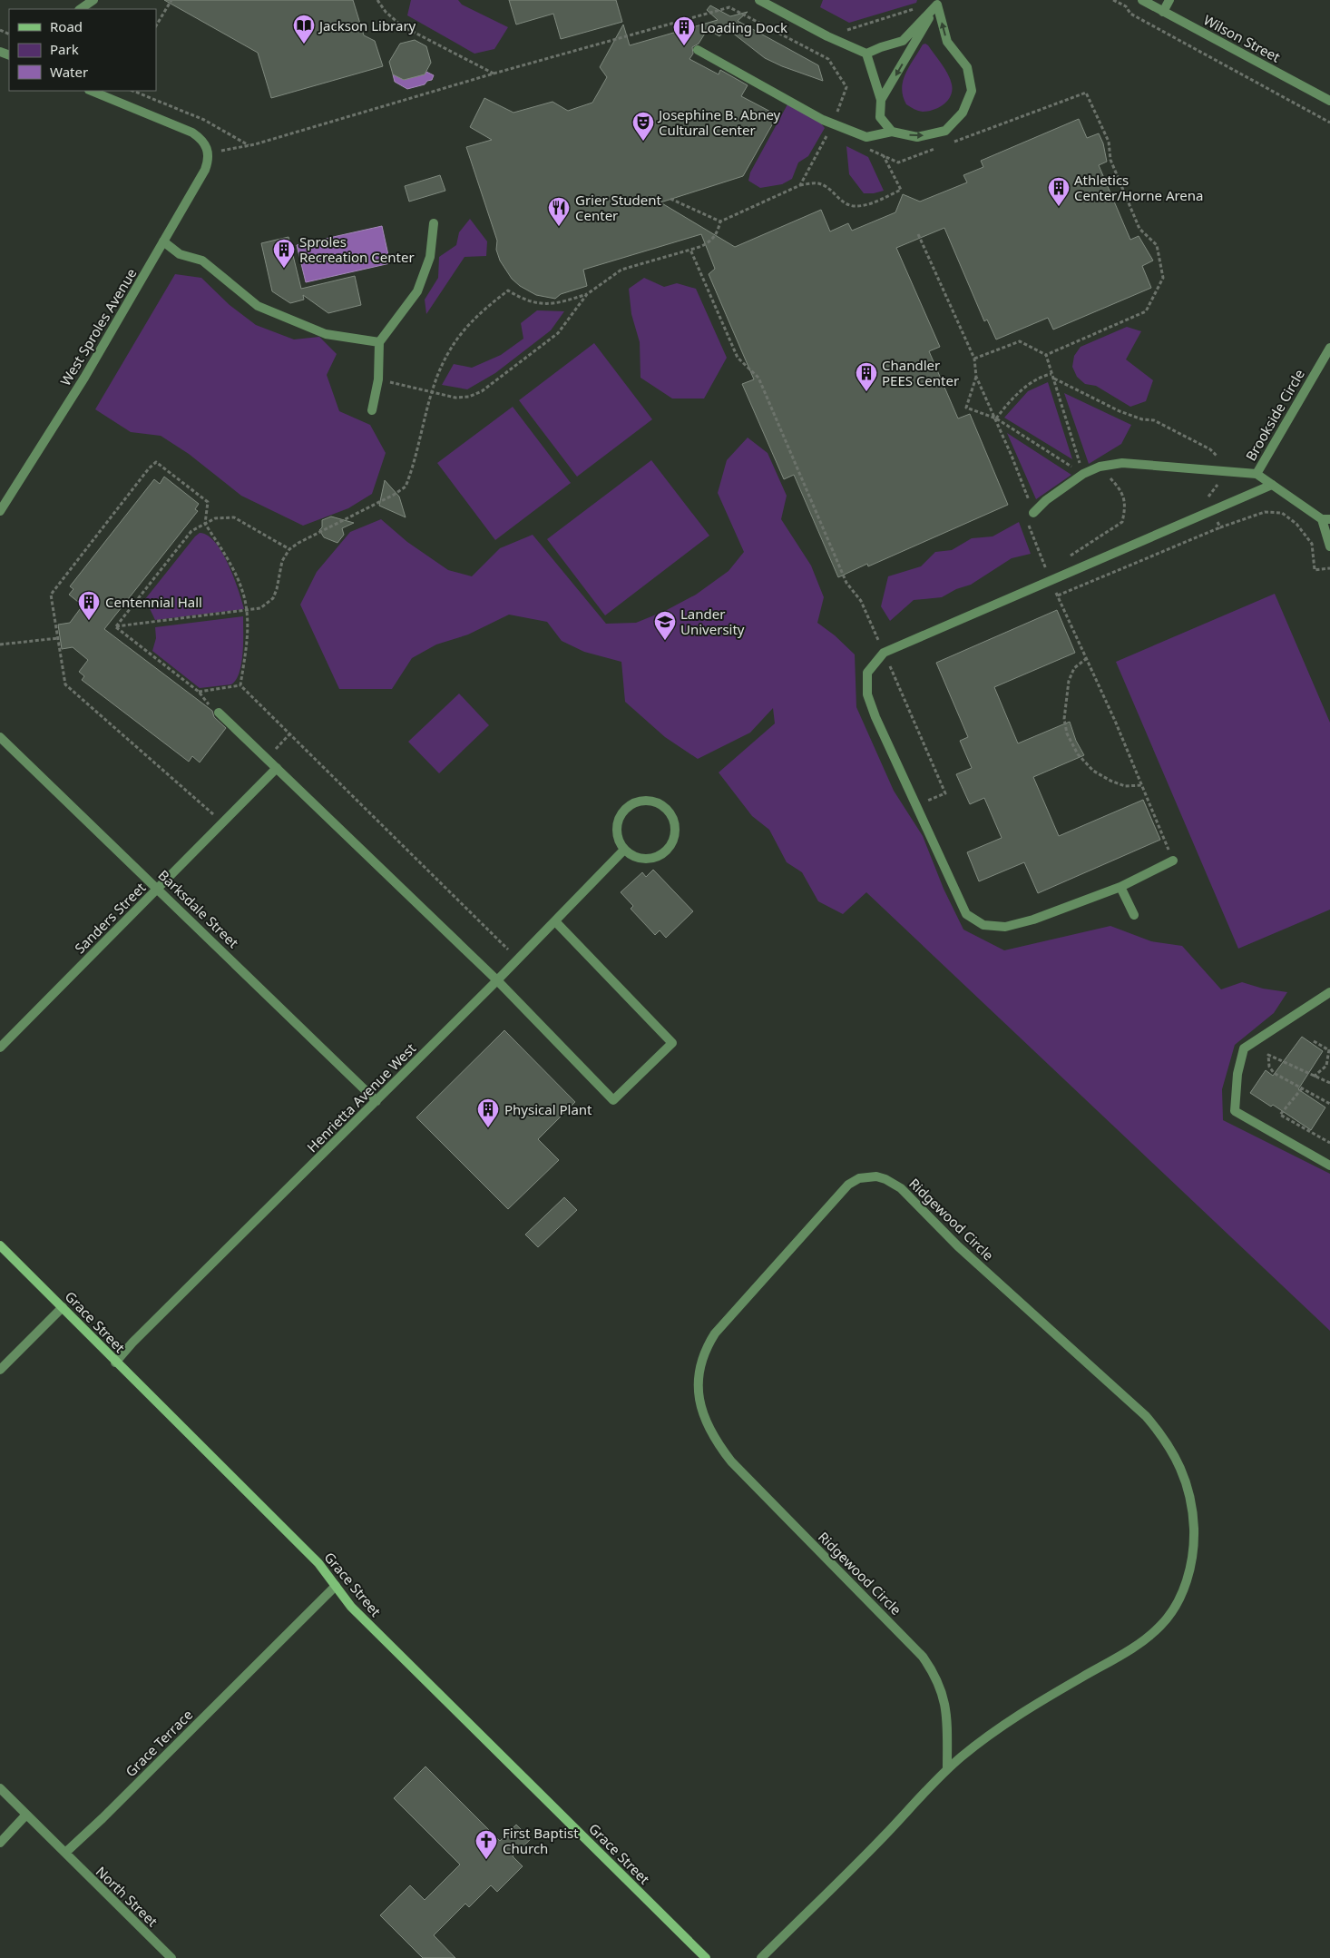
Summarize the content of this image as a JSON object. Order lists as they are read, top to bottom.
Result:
{
  "streets": {
    "main road": ["Grace Street"],
    "street": [
      "Wilson Street",
      "West Sproles Avenue",
      "Brookside Circle",
      "Barksdale Street",
      "Sanders Street",
      "Henrietta Avenue West",
      "Ridgewood Circle",
      "Grace Terrace",
      "North Street"
    ]
  },
  "crossings": [
    ["Barksdale Street", "Sanders Street"],
    ["Barksdale Street", "Henrietta Avenue West"],
    ["Henrietta Avenue West", "Grace Street"],
    ["Grace Street", "Grace Terrace"],
    ["Grace Terrace", "North Street"]
  ],
  "places": {
    "library": ["Jackson Library"],
    "building": [
      "Loading Dock",
      "Athletics Center/Horne Arena",
      "Sproles Recreation Center",
      "Chandler PEES Center",
      "Centennial Hall",
      "Physical Plant"
    ],
    "theatre": ["Josephine B. Abney Cultural Center"],
    "restaurant": ["Grier Student Center"],
    "school or university": ["Lander University"],
    "church": ["First Baptist Church"]
  },
  "legend": ["Road", "Park", "Water"]
}
